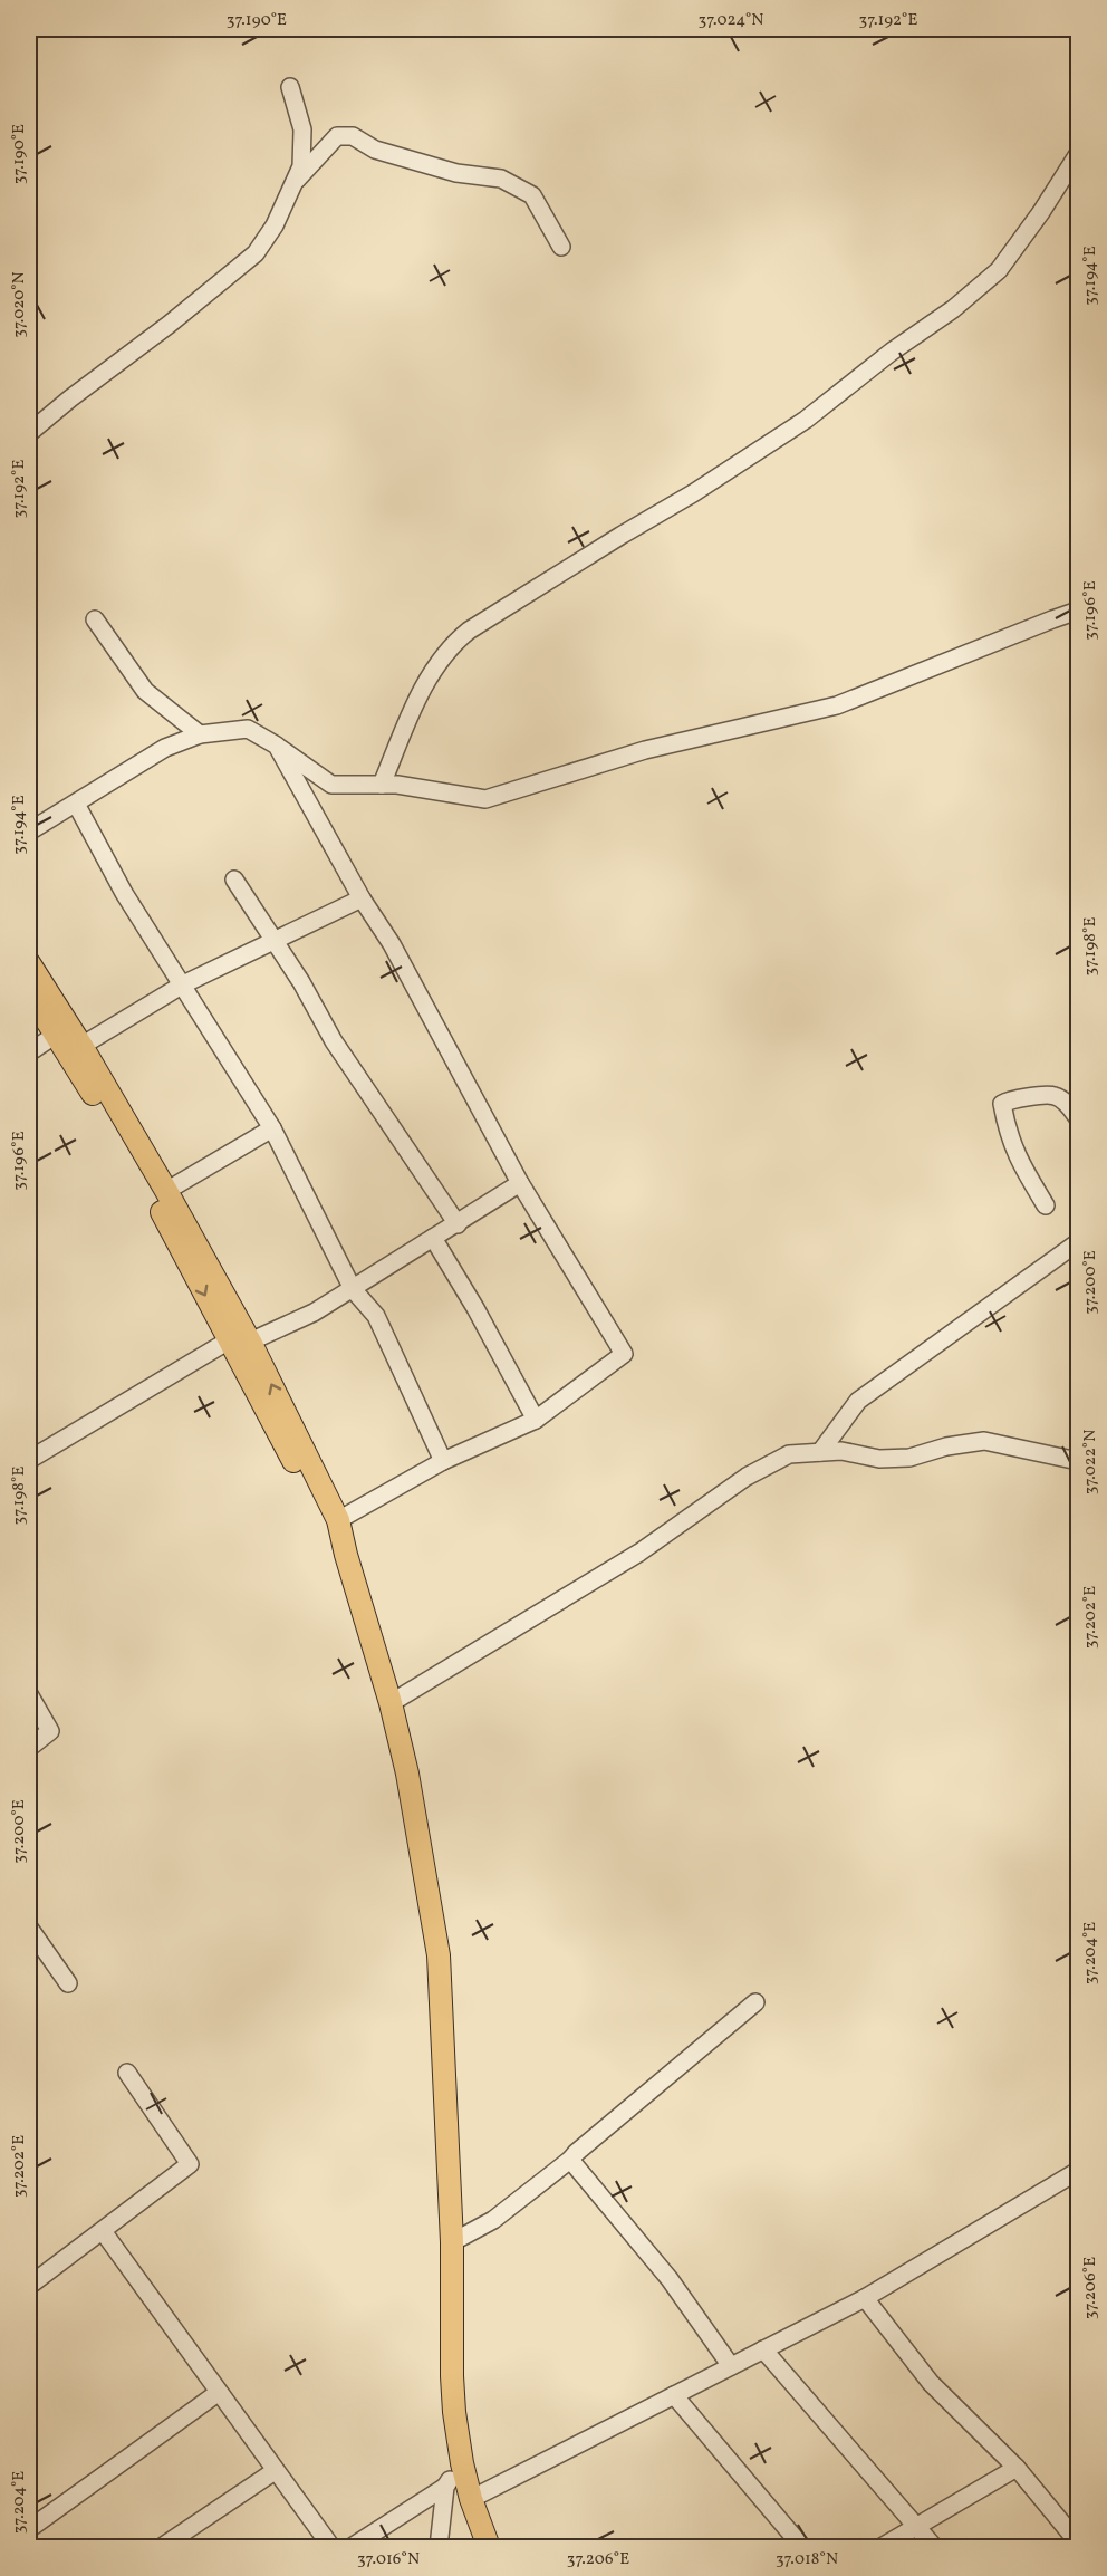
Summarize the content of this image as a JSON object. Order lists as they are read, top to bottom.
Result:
{
  "coordinates": [
    "37.190°E",
    "37.024°N",
    "37.192°E",
    "37.194°E",
    "37.020°N",
    "37.196°E",
    "37.198°E",
    "37.200°E",
    "37.022°N",
    "37.202°E",
    "37.204°E",
    "37.206°E",
    "37.016°N",
    "37.018°N"
  ]
}
